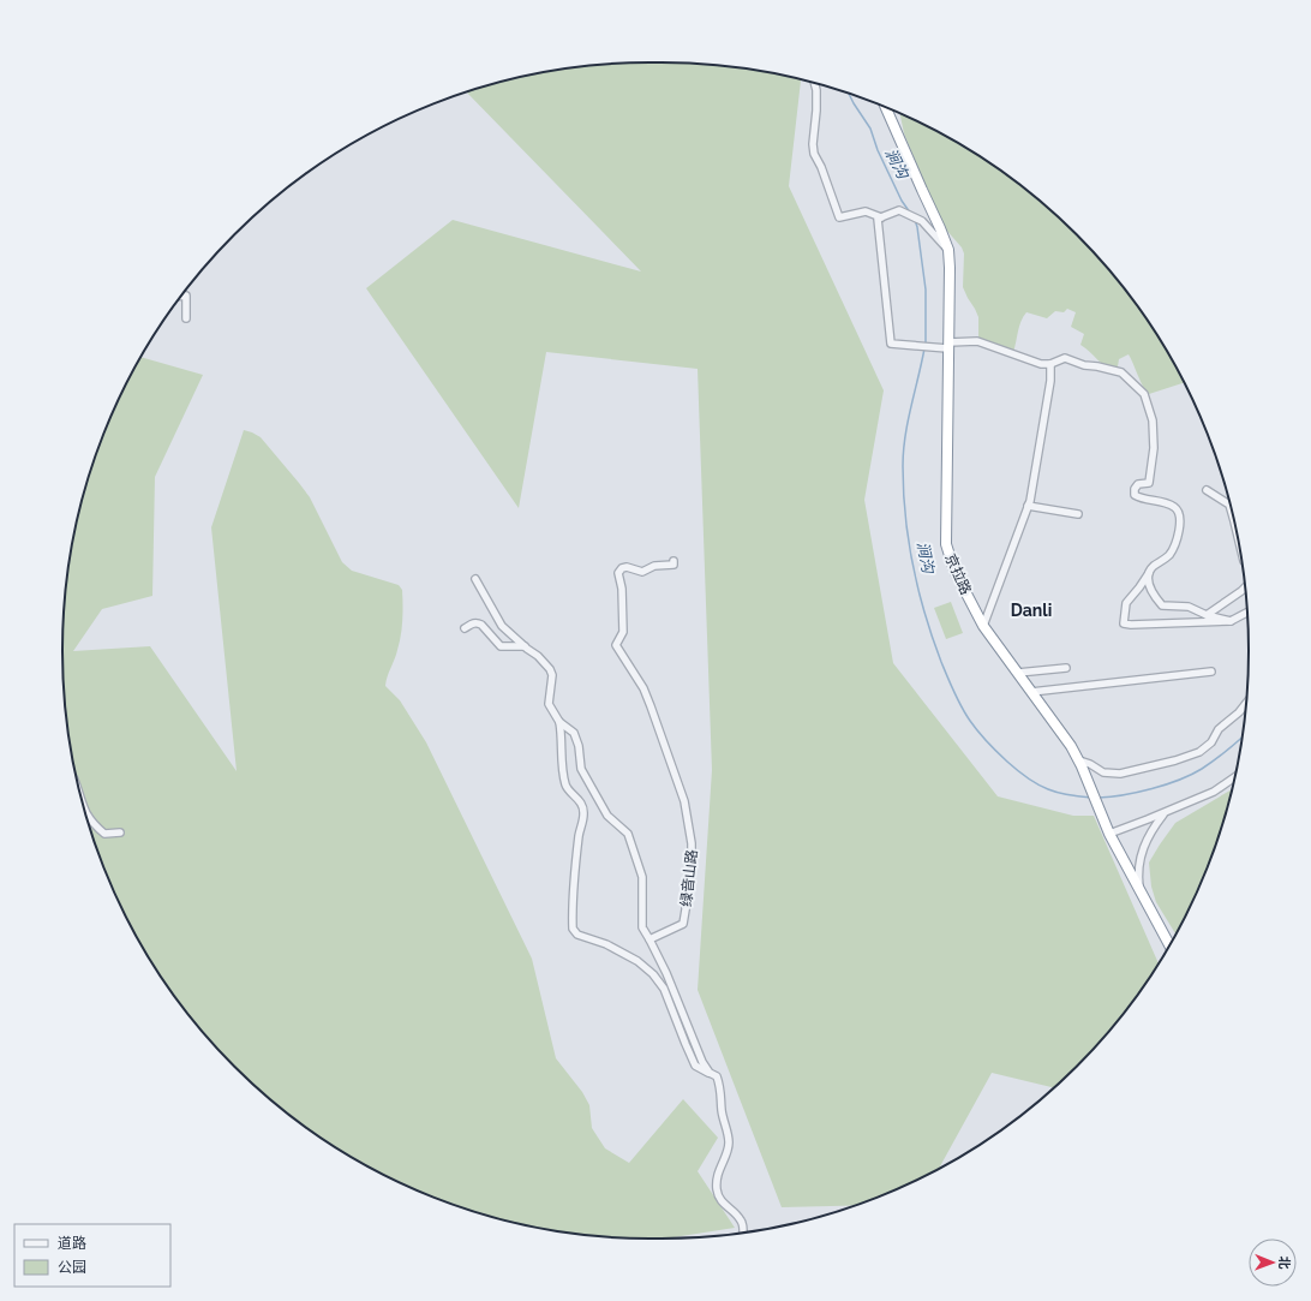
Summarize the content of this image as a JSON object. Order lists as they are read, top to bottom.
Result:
{
  "streets": {
    "highway": ["京拉路"],
    "street": ["绿音山路"]
  },
  "districts": ["Danli"],
  "water": ["涧沟"],
  "legend": ["道路", "公园"],
  "north": "right"
}
